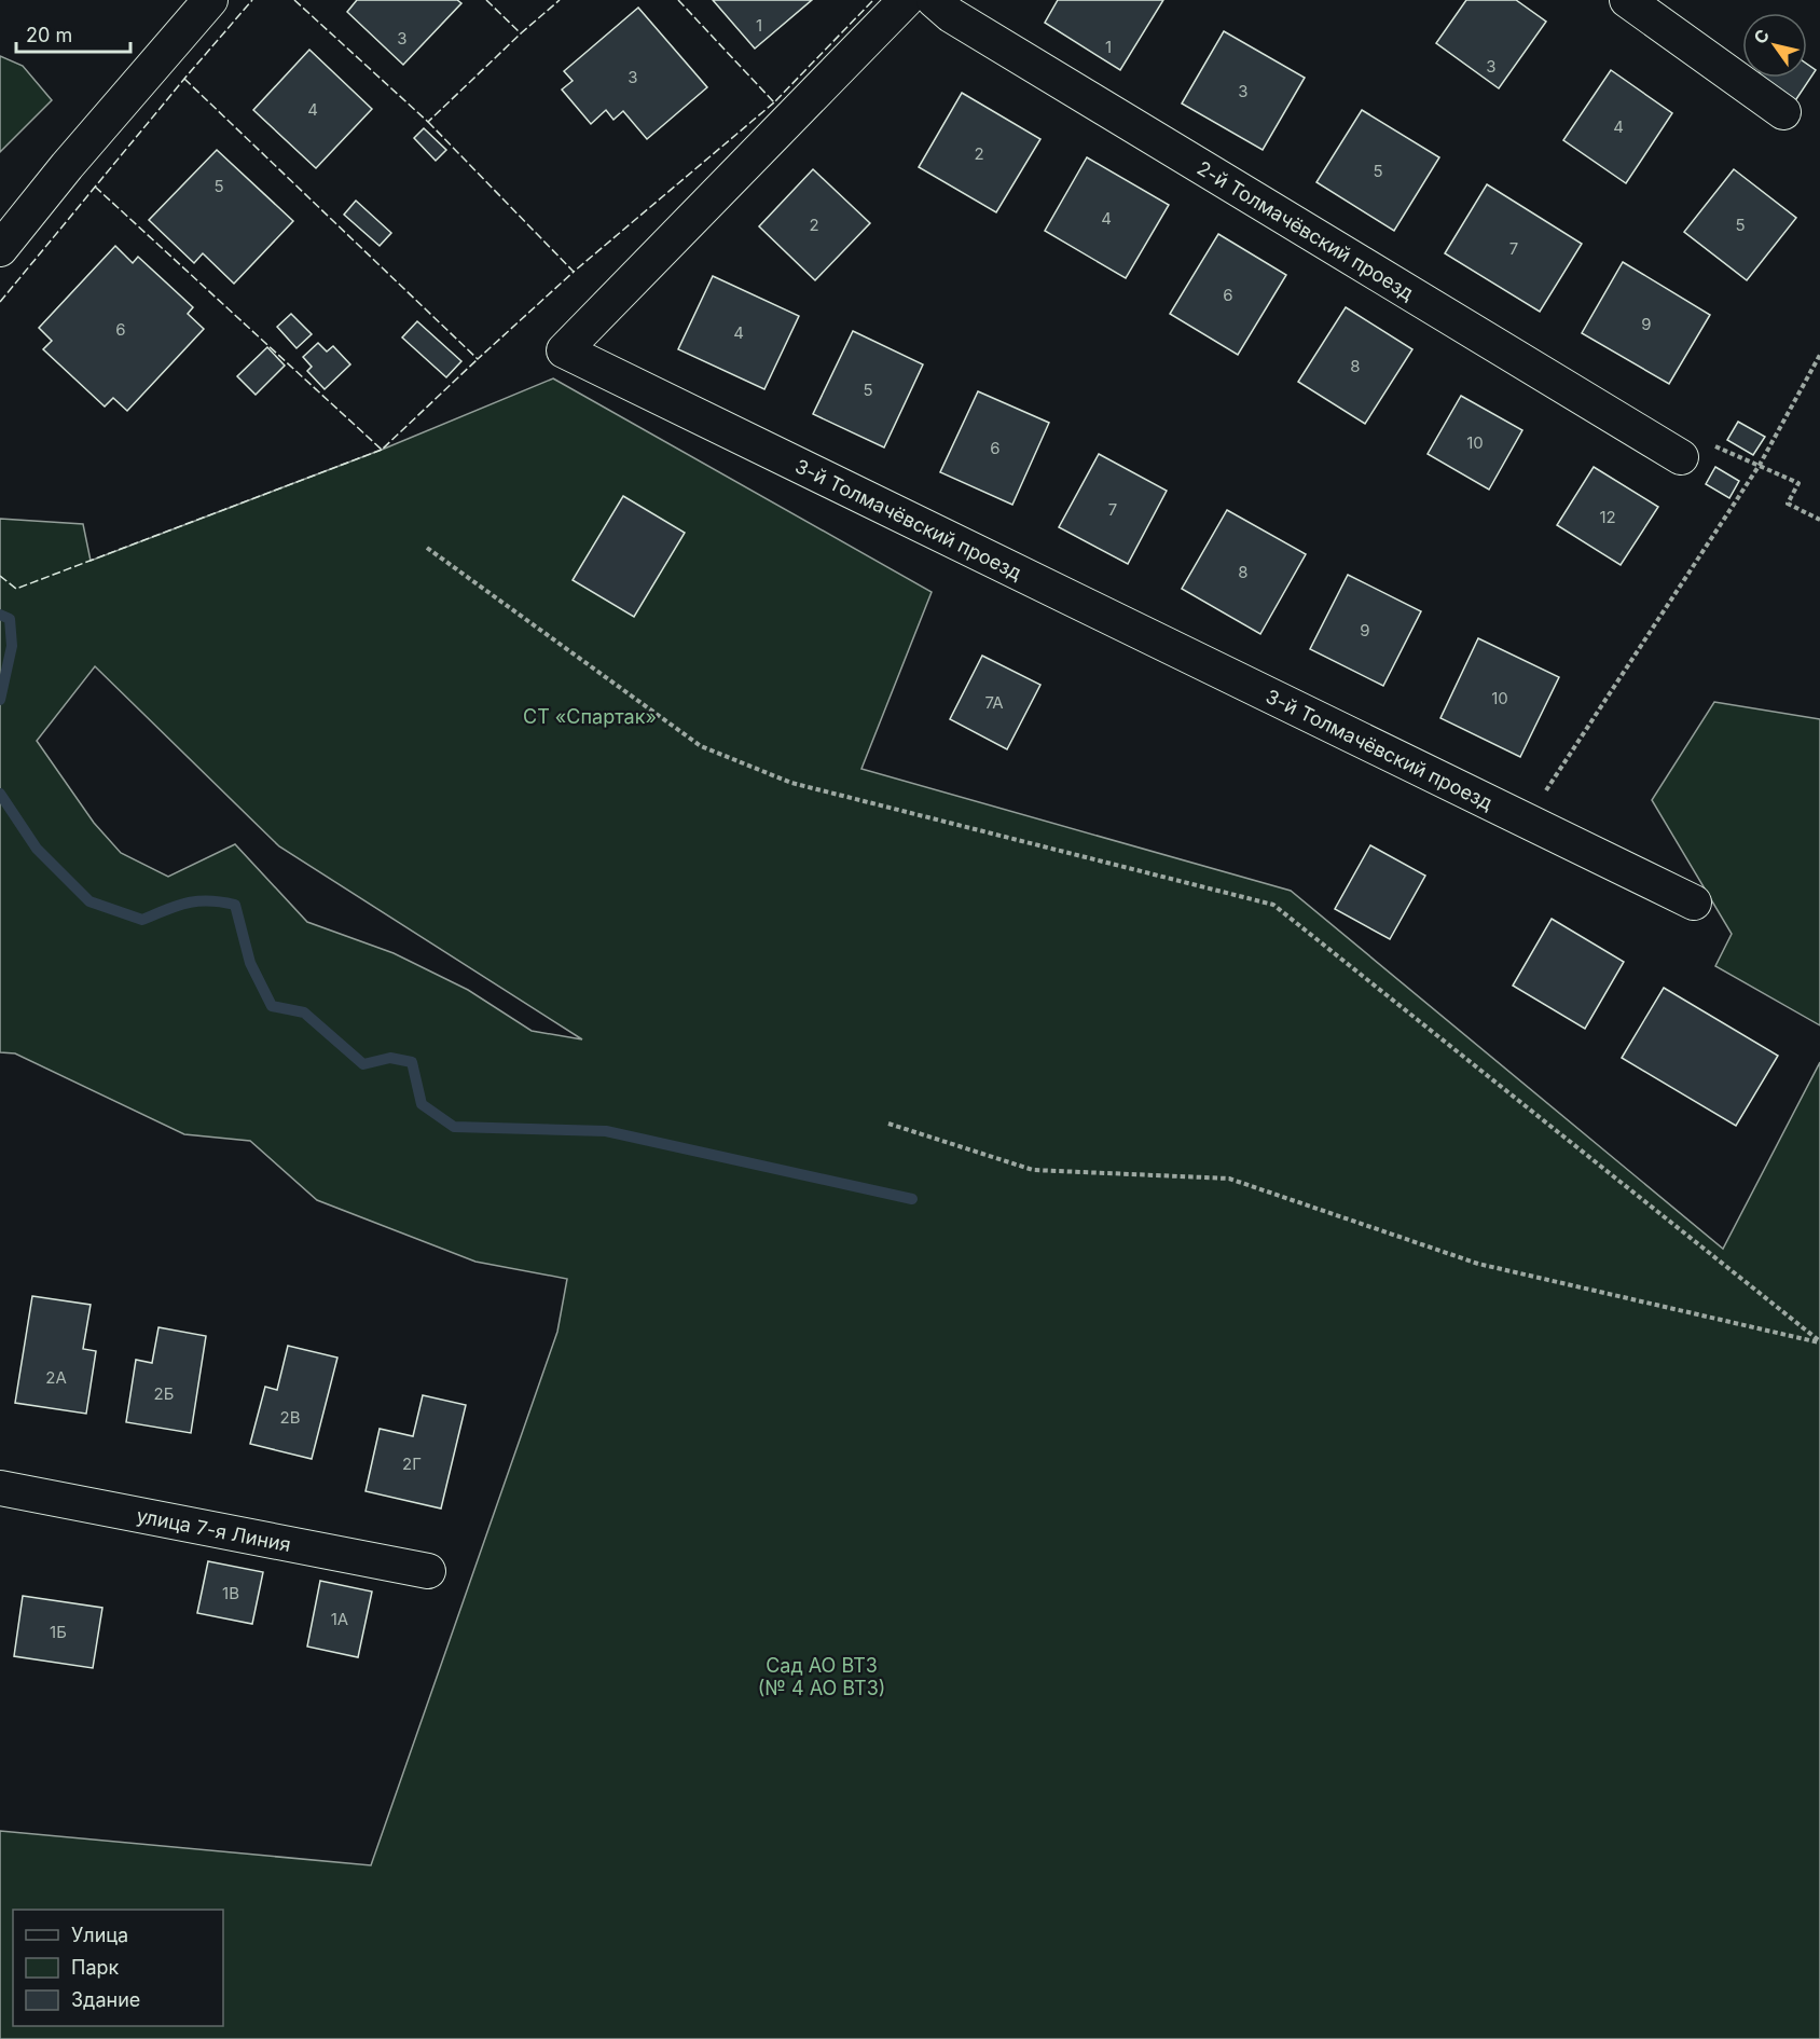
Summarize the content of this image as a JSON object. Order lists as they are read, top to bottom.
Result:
{
  "streets": {
    "street": ["2-й Толмачёвский проезд", "3-й Толмачёвский проезд", "улица 7-я Линия"]
  },
  "parks": ["СТ «Спартак»", "Сад АО ВТЗ (№ 4 АО ВТЗ)"],
  "house_numbers": [
    "1",
    "3",
    "1",
    "3",
    "3",
    "3",
    "4",
    "4",
    "2",
    "5",
    "5",
    "4",
    "2",
    "5",
    "7",
    "6",
    "9",
    "6",
    "4",
    "8",
    "5",
    "10",
    "6",
    "7",
    "12",
    "8",
    "9",
    "10",
    "7А",
    "2А",
    "2Б",
    "2В",
    "2Г",
    "1В",
    "1А",
    "1Б"
  ],
  "legend": ["Улица", "Парк", "Здание"],
  "scale_bar": "20 m",
  "north": "top left"
}
